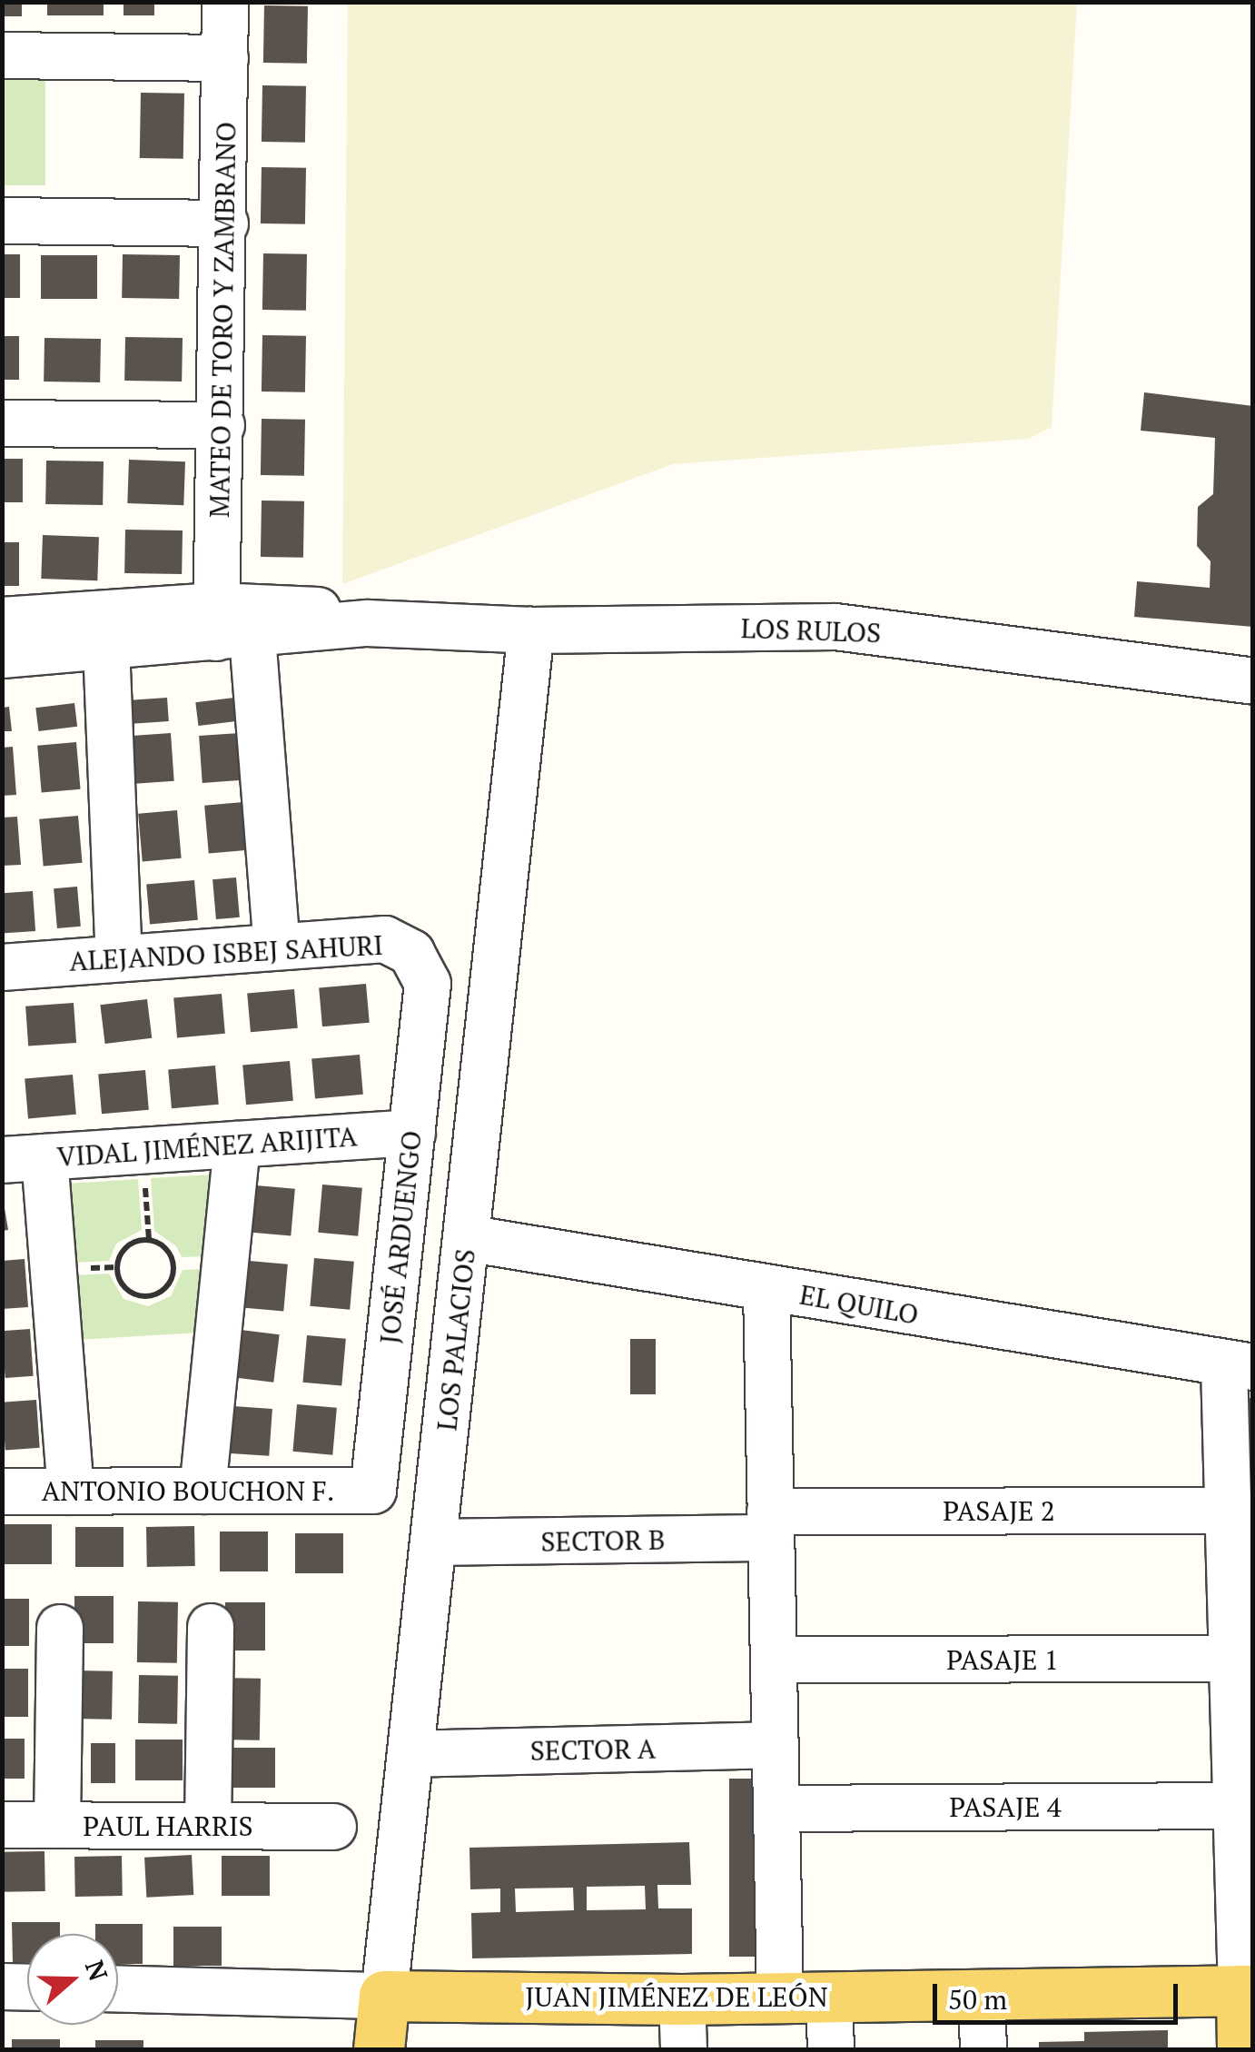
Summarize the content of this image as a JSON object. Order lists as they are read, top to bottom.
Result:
{
  "streets": {
    "main road": ["LOS PALACIOS", "JUAN JIMÉNEZ DE LEÓN"],
    "street": [
      "MATEO DE TORO Y ZAMBRANO",
      "LOS RULOS",
      "ALEJANDO ISBEJ SAHURI",
      "VIDAL JIMÉNEZ ARIJITA",
      "JOSÉ ARDUENGO",
      "EL QUILO",
      "ANTONIO BOUCHON F.",
      "PASAJE 2",
      "SECTOR B",
      "PASAJE 1",
      "SECTOR A",
      "PASAJE 4",
      "PAUL HARRIS"
    ]
  },
  "crossings": [
    ["MATEO DE TORO Y ZAMBRANO", "LOS RULOS"],
    ["MATEO DE TORO Y ZAMBRANO", "ALEJANDO ISBEJ SAHURI"],
    ["LOS RULOS", "LOS PALACIOS"],
    ["ALEJANDO ISBEJ SAHURI", "JOSÉ ARDUENGO"],
    ["VIDAL JIMÉNEZ ARIJITA", "JOSÉ ARDUENGO"],
    ["JOSÉ ARDUENGO", "ANTONIO BOUCHON F."],
    ["EL QUILO", "LOS PALACIOS"],
    ["LOS PALACIOS", "SECTOR B"],
    ["LOS PALACIOS", "SECTOR A"],
    ["LOS PALACIOS", "JUAN JIMÉNEZ DE LEÓN"],
    ["PASAJE 2", "SECTOR B"]
  ],
  "scale_bar": "50 m",
  "north": "right"
}
